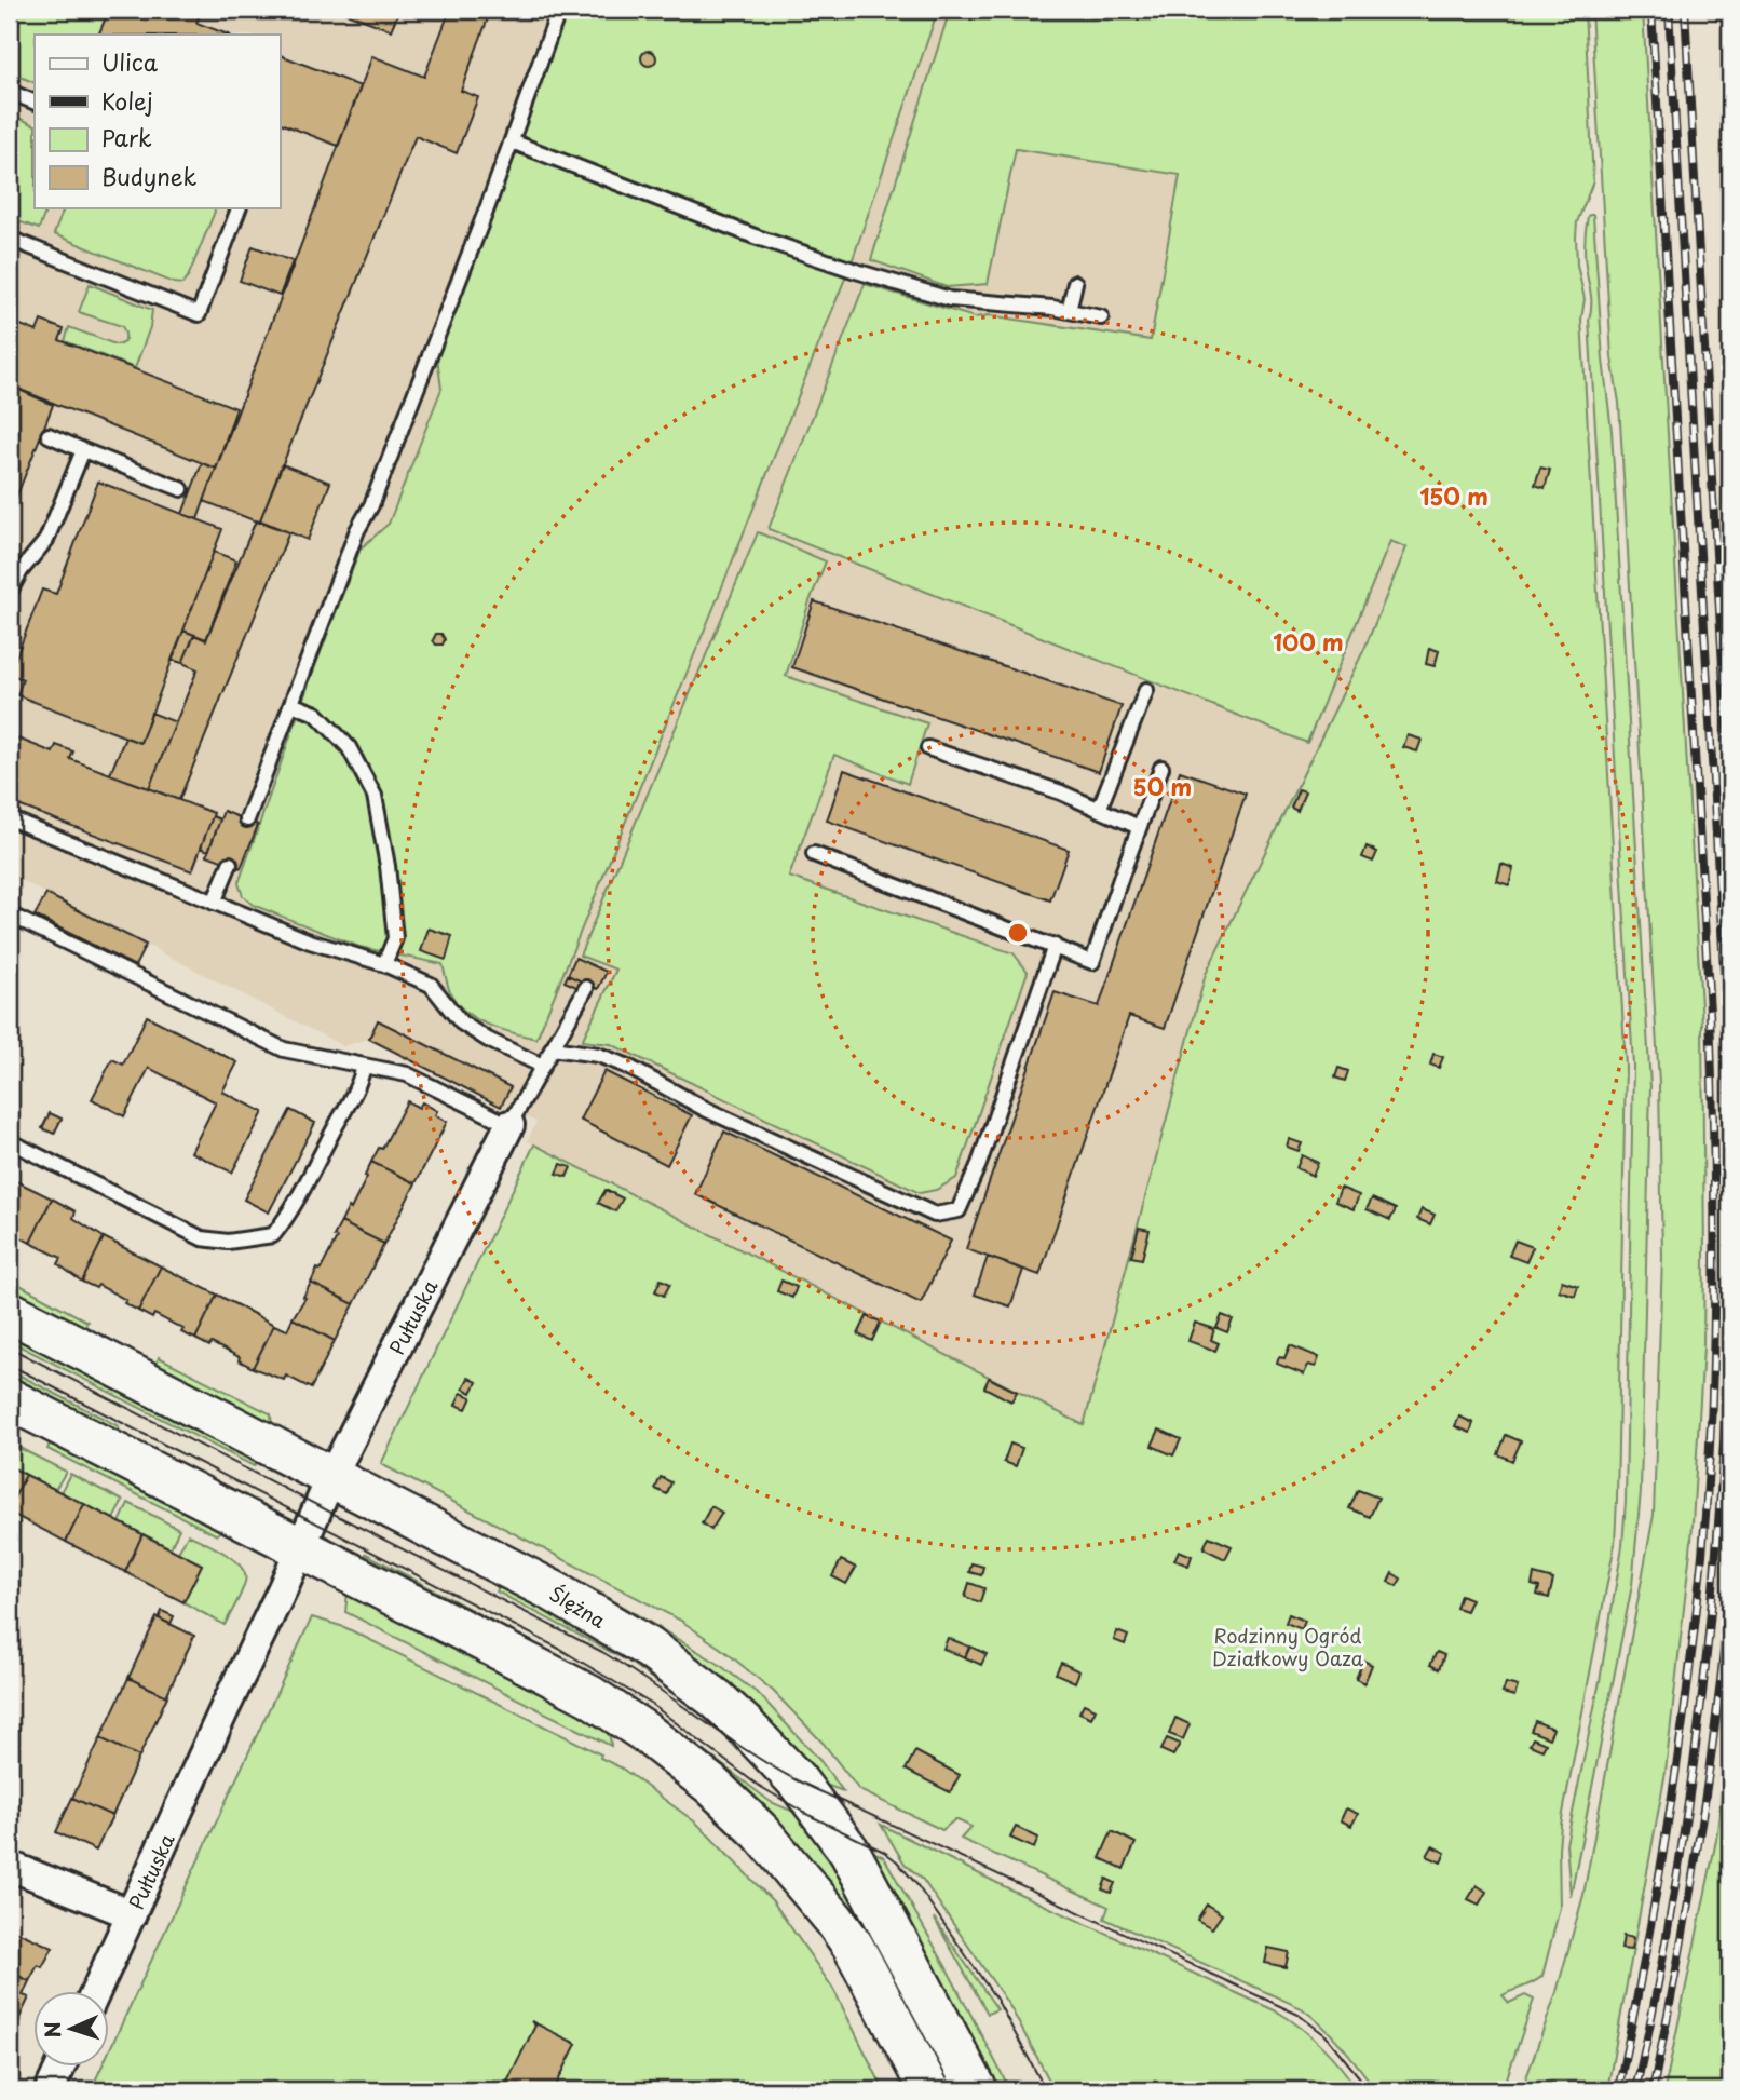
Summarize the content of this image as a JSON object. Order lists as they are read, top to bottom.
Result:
{
  "streets": {
    "main road": ["Ślężna"],
    "street": ["Pułtuska"]
  },
  "crossings": [
    ["Pułtuska", "Ślężna"]
  ],
  "parks": ["Rodzinny Ogród Działkowy Oaza"],
  "legend": [
    "Ulica",
    "Kolej",
    "Park",
    "Budynek"
  ],
  "north": "left",
  "rings": ["150 m", "100 m", "50 m"]
}
